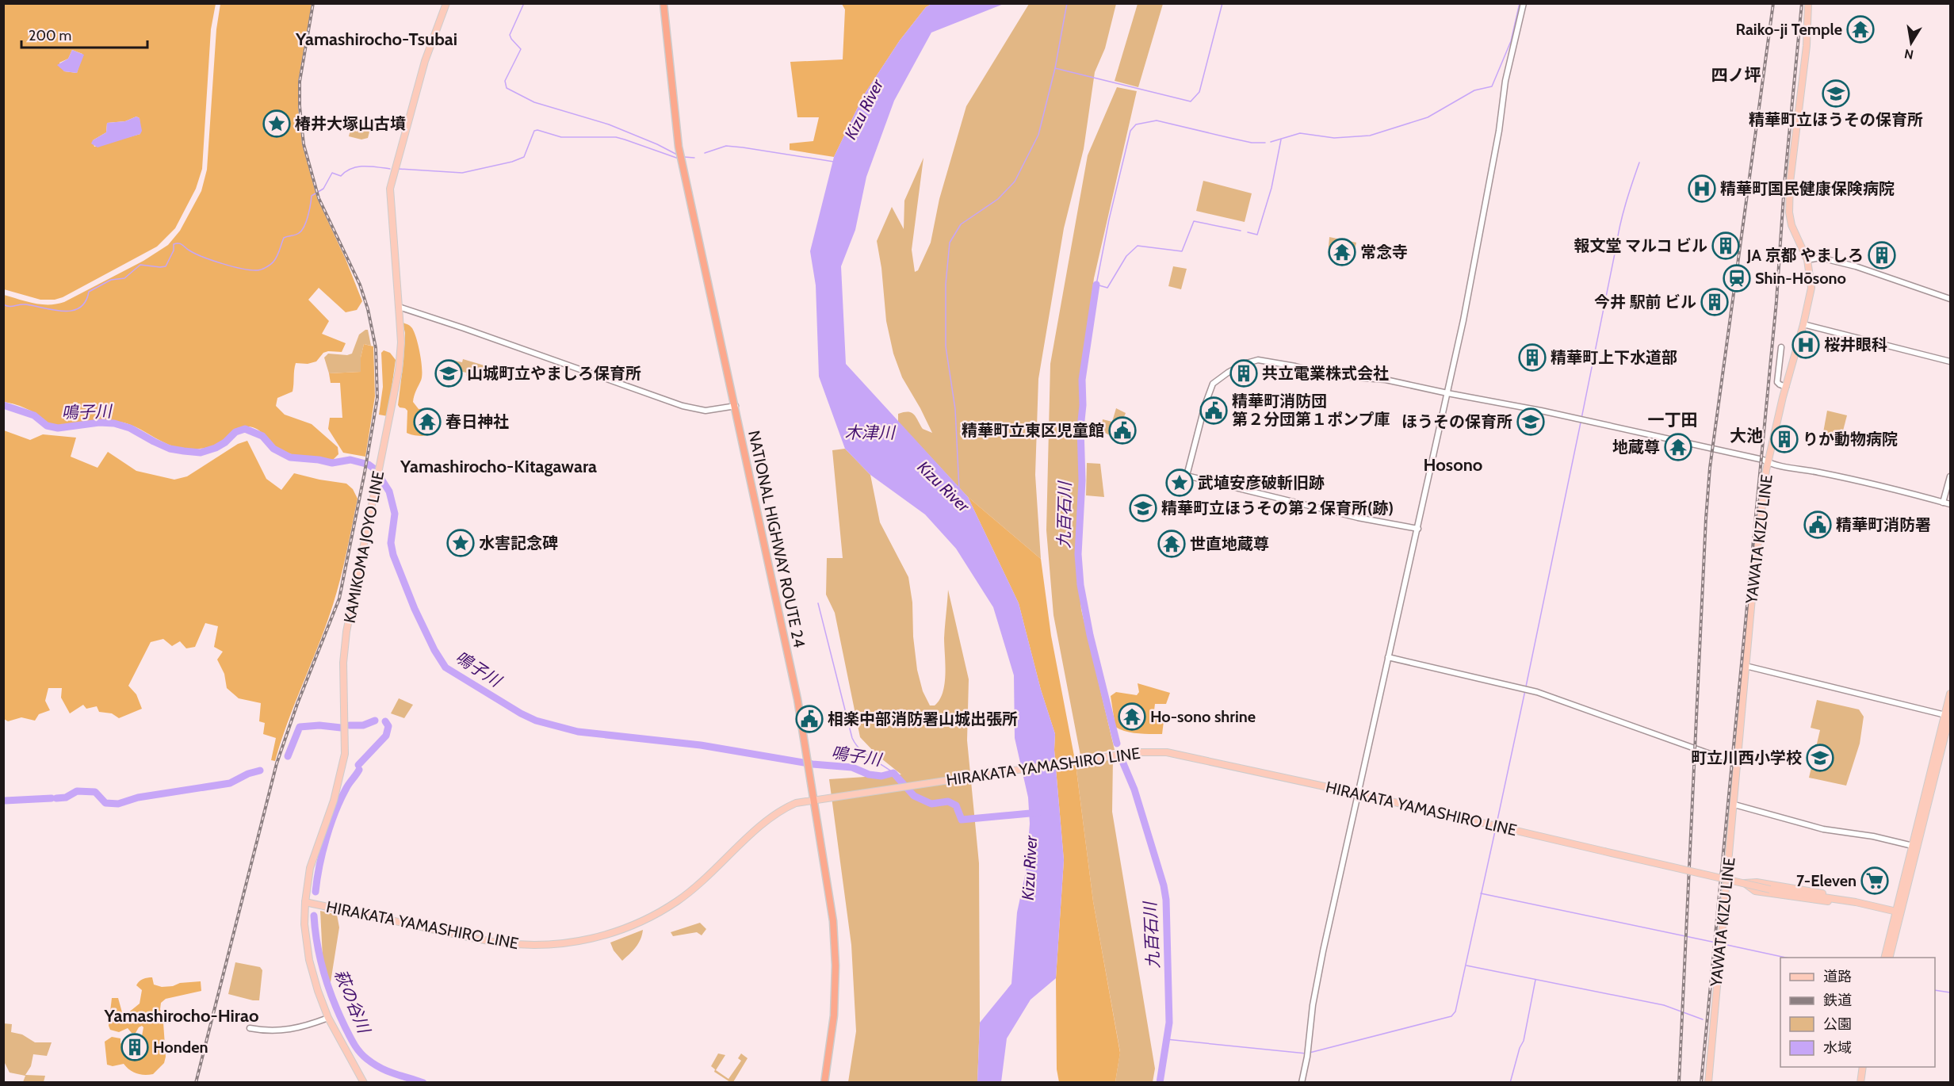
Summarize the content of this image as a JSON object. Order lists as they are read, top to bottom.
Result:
{
  "streets": {
    "highway": ["NATIONAL HIGHWAY ROUTE 24"],
    "main road": ["YAWATA KIZU LINE", "KAMIKOMA JOYO LINE", "HIRAKATA YAMASHIRO LINE"]
  },
  "crossings": [
    ["NATIONAL HIGHWAY ROUTE 24", "HIRAKATA YAMASHIRO LINE"],
    ["KAMIKOMA JOYO LINE", "HIRAKATA YAMASHIRO LINE"]
  ],
  "districts": [
    "Yamashirocho-Tsubai",
    "四ノ坪",
    "一丁田",
    "大池",
    "Hosono",
    "Yamashirocho-Kitagawara",
    "Yamashirocho-Hirao"
  ],
  "water": [
    "Kizu River",
    "鳴子川",
    "木津川",
    "九百石川",
    "萩の谷川"
  ],
  "places": {
    "temple": [
      "Raiko-ji Temple",
      "常念寺",
      "春日神社",
      "地蔵尊",
      "世直地蔵尊",
      "Ho-sono shrine"
    ],
    "school or university": [
      "精華町立ほうその保育所",
      "山城町立やましろ保育所",
      "ほうその保育所",
      "精華町立ほうその第２保育所(跡)",
      "町立川西小学校"
    ],
    "place": ["椿井大塚山古墳", "武埴安彦破斬旧跡", "水害記念碑"],
    "hospital": ["精華町国民健康保険病院", "桜井眼科"],
    "building": [
      "報文堂 マルコ ビル",
      "JA 京都 やましろ",
      "今井 駅前 ビル",
      "精華町上下水道部",
      "共立電業株式会社",
      "りか動物病院",
      "Honden"
    ],
    "station": ["Shin-Hōsono"],
    "public building": [
      "精華町消防団 第２分団第１ポンプ庫",
      "精華町立東区児童館",
      "精華町消防署",
      "相楽中部消防署山城出張所"
    ],
    "supermarket": ["7-Eleven"]
  },
  "legend": [
    "道路",
    "鉄道",
    "公園",
    "水域"
  ],
  "scale_bar": "200 m",
  "north": "bottom"
}
